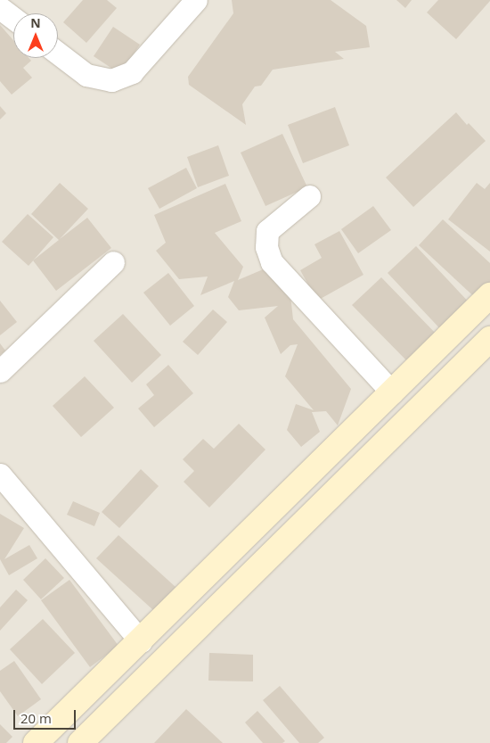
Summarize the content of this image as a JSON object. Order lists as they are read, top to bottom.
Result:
{
  "scale_bar": "20 m",
  "north": "top"
}
